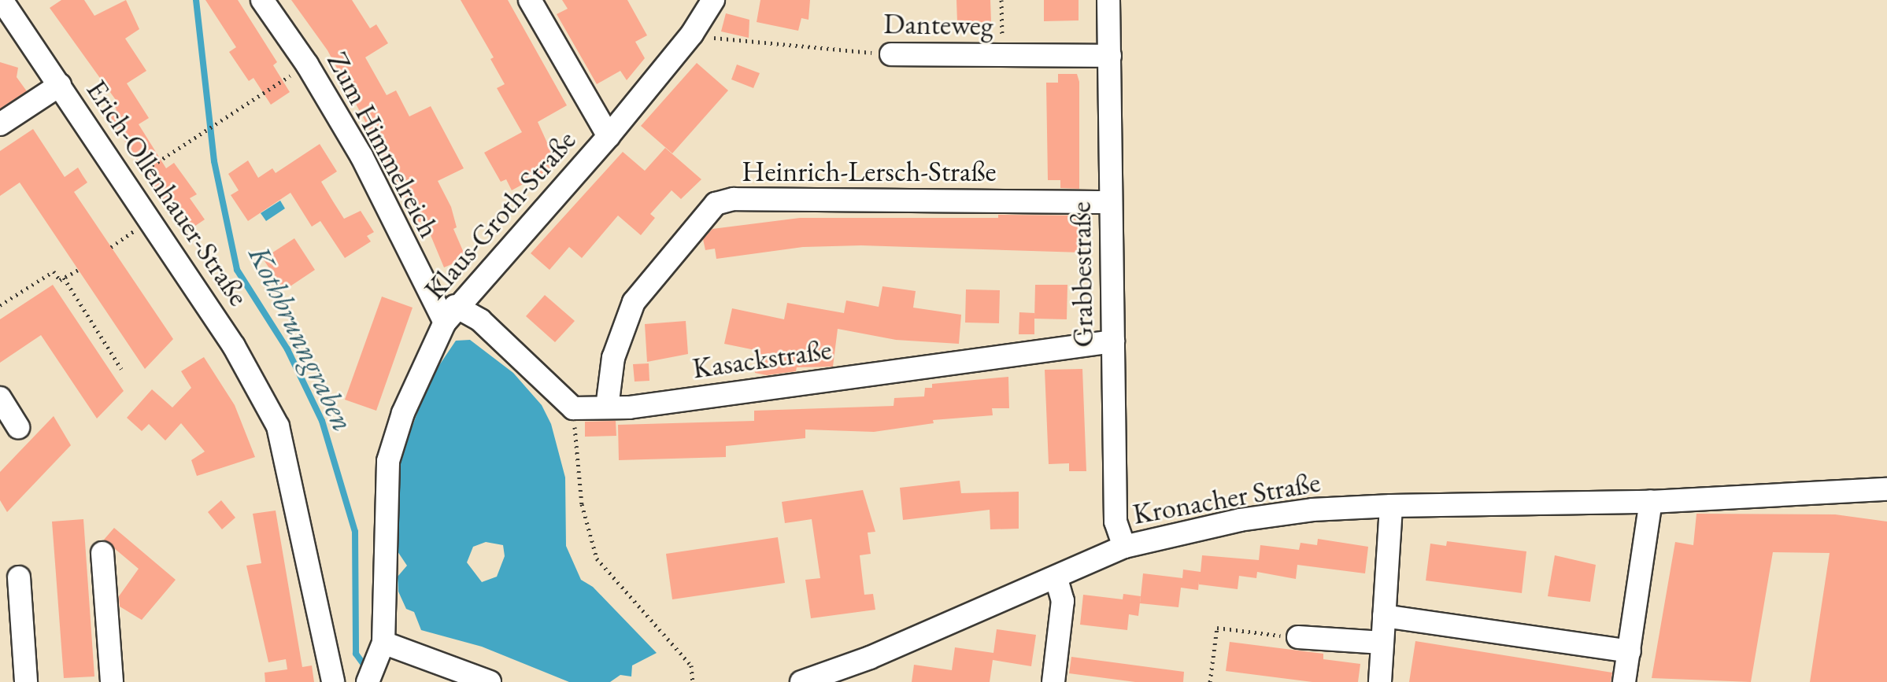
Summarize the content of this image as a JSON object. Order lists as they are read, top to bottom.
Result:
{
  "streets": {
    "street": [
      "Danteweg",
      "Zum Himmelreich",
      "Heinrich-Lersch-Straße",
      "Erich-Ollenhauer-Straße",
      "Klaus-Groth-Straße",
      "Grabbestraße",
      "Kasackstraße",
      "Kronacher Straße"
    ]
  },
  "crossings": [
    ["Danteweg", "Klaus-Groth-Straße"],
    ["Danteweg", "Grabbestraße"],
    ["Zum Himmelreich", "Klaus-Groth-Straße"],
    ["Heinrich-Lersch-Straße", "Grabbestraße"],
    ["Heinrich-Lersch-Straße", "Kasackstraße"],
    ["Grabbestraße", "Kasackstraße"],
    ["Grabbestraße", "Kronacher Straße"]
  ],
  "water": ["Kothbrunngraben"]
}
